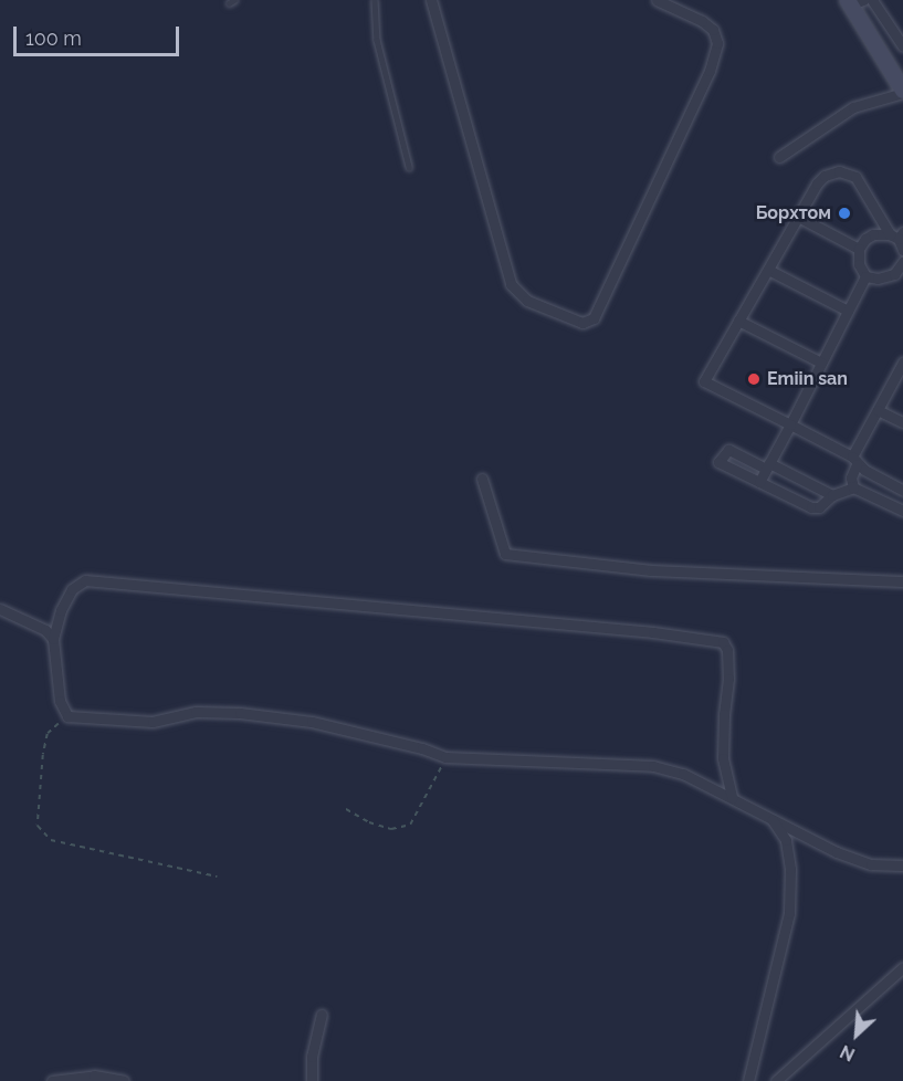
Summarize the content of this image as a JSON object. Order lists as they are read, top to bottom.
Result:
{
  "places": ["Борхтом", "Emiin san"],
  "scale_bar": "100 m",
  "north": "bottom left"
}
